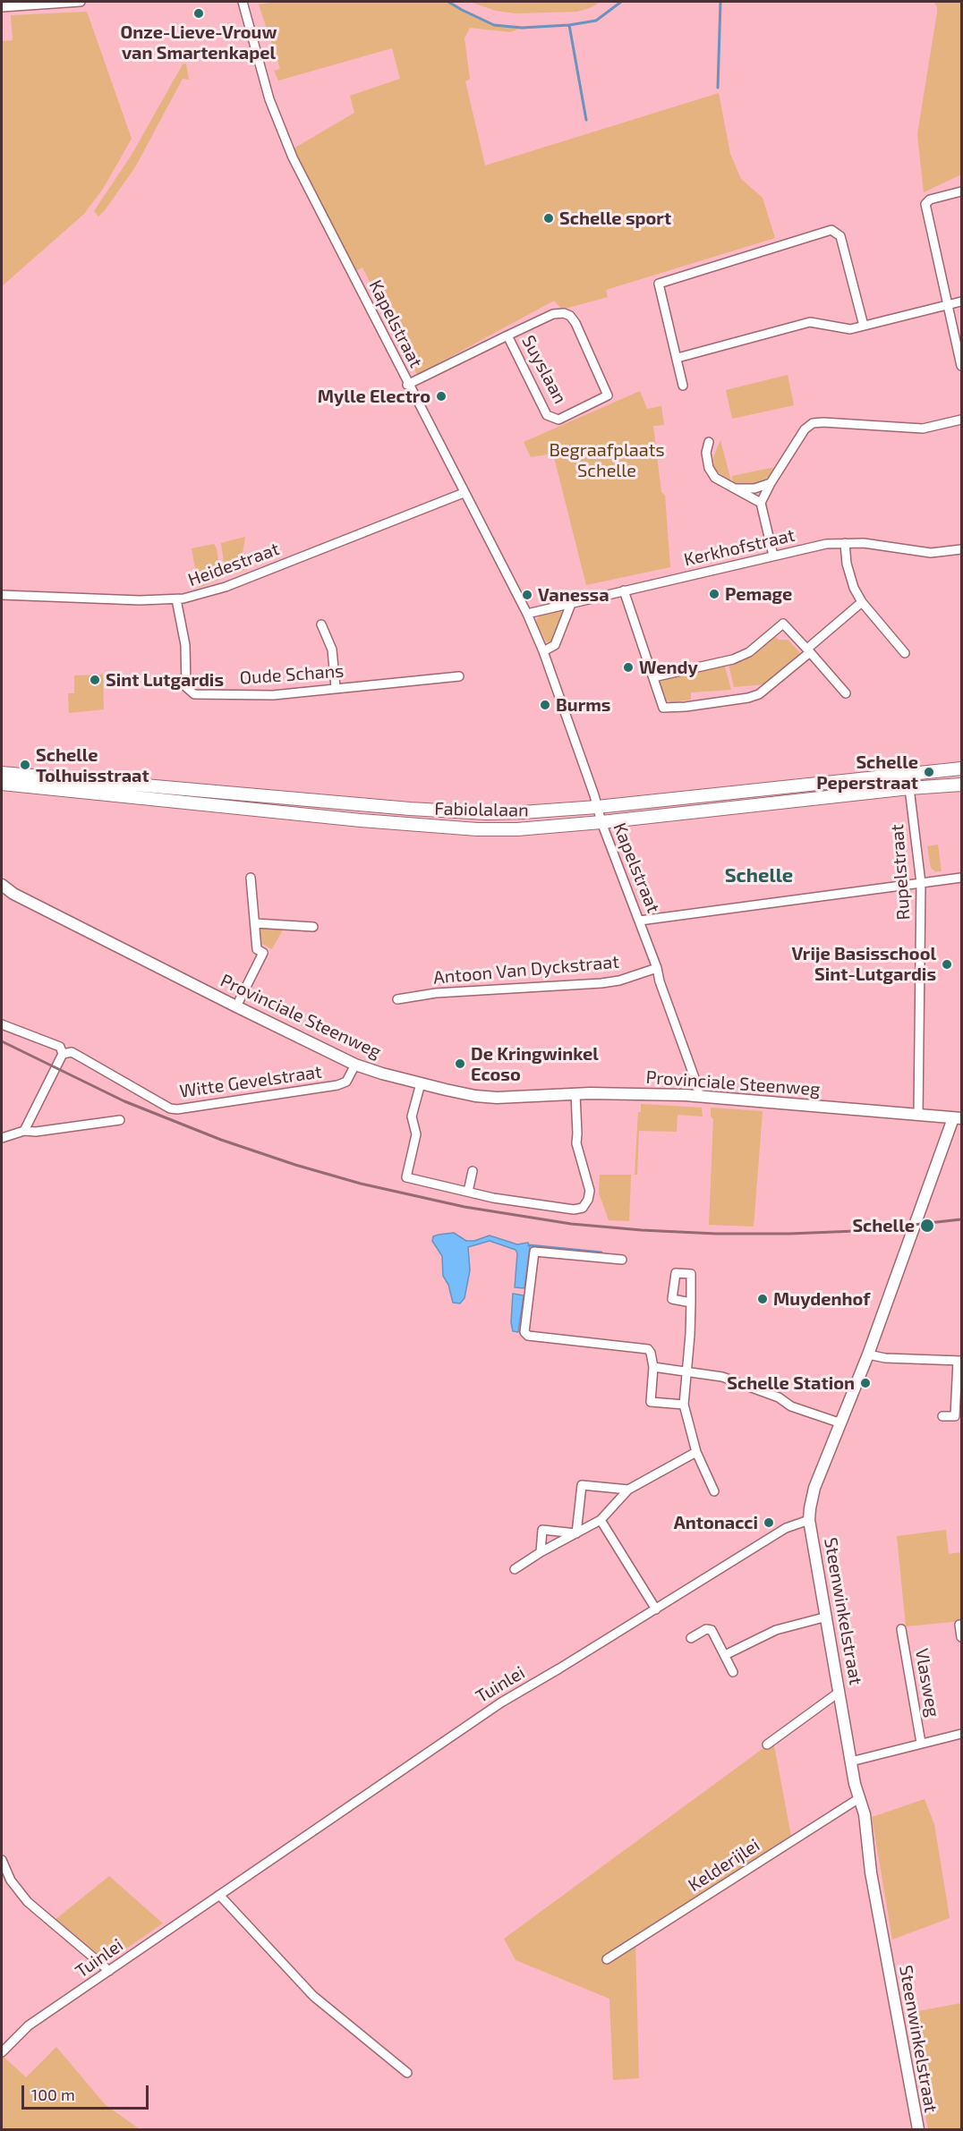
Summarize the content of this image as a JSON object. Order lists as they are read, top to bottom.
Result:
{
  "streets": {
    "main road": ["Fabiolalaan"],
    "street": [
      "Kapelstraat",
      "Suyslaan",
      "Kerkhofstraat",
      "Heidestraat",
      "Oude Schans",
      "Rupelstraat",
      "Antoon Van Dyckstraat",
      "Provinciale Steenweg",
      "Witte Gevelstraat",
      "Steenwinkelstraat",
      "Vlasweg",
      "Tuinlei",
      "Kelderijlei"
    ]
  },
  "crossings": [
    ["Kapelstraat", "Suyslaan"],
    ["Kapelstraat", "Kerkhofstraat"],
    ["Kapelstraat", "Heidestraat"],
    ["Kapelstraat", "Fabiolalaan"],
    ["Kapelstraat", "Antoon Van Dyckstraat"],
    ["Kapelstraat", "Provinciale Steenweg"],
    ["Heidestraat", "Oude Schans"],
    ["Fabiolalaan", "Rupelstraat"],
    ["Rupelstraat", "Provinciale Steenweg"],
    ["Provinciale Steenweg", "Witte Gevelstraat"],
    ["Provinciale Steenweg", "Steenwinkelstraat"],
    ["Steenwinkelstraat", "Tuinlei"],
    ["Steenwinkelstraat", "Kelderijlei"]
  ],
  "districts": ["Schelle"],
  "parks": ["Begraafplaats Schelle"],
  "places": [
    "Onze-Lieve-Vrouw van Smartenkapel",
    "Schelle sport",
    "Mylle Electro",
    "Pemage",
    "Vanessa",
    "Wendy",
    "Sint Lutgardis",
    "Burms",
    "Schelle Tolhuisstraat",
    "Schelle Peperstraat",
    "Vrije Basisschool Sint-Lutgardis",
    "De Kringwinkel Ecoso",
    "Schelle",
    "Muydenhof",
    "Schelle Station",
    "Antonacci"
  ],
  "scale_bar": "100 m"
}
